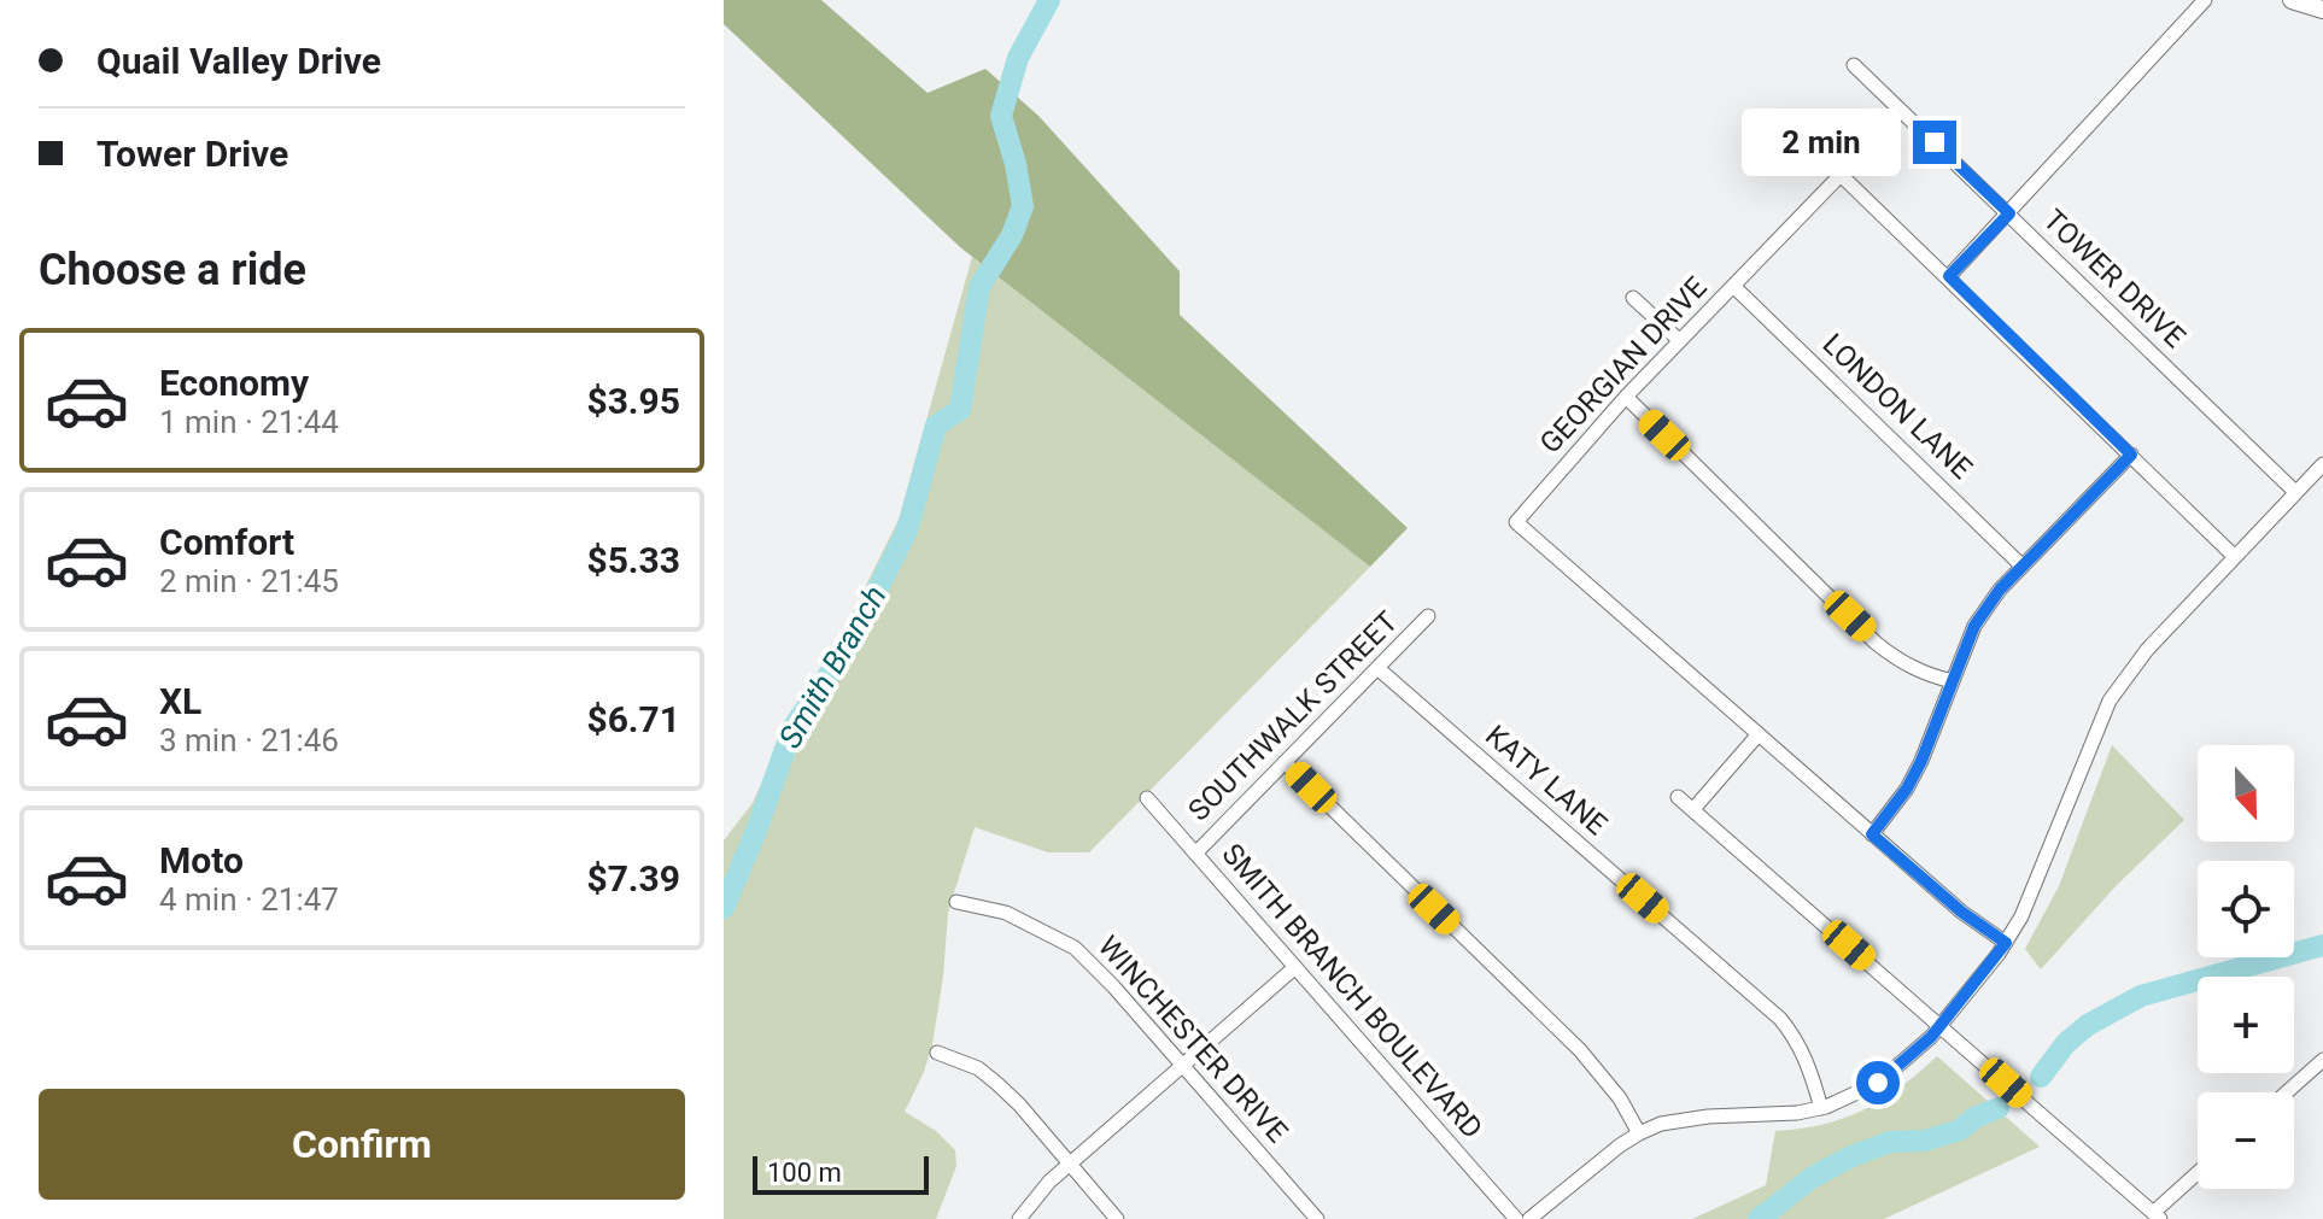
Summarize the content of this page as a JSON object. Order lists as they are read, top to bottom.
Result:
{
  "streets": {
    "street": [
      "TOWER DRIVE",
      "GEORGIAN DRIVE",
      "LONDON LANE",
      "SOUTHWALK STREET",
      "KATY LANE",
      "SMITH BRANCH BOULEVARD",
      "WINCHESTER DRIVE"
    ]
  },
  "crossings": [
    ["GEORGIAN DRIVE", "LONDON LANE"],
    ["SOUTHWALK STREET", "KATY LANE"],
    ["SOUTHWALK STREET", "SMITH BRANCH BOULEVARD"]
  ],
  "water": ["Smith Branch"],
  "scale_bar": "100 m",
  "north": "bottom",
  "page": {
    "banner": ["Quail Valley Drive", "Tower Drive"],
    "bubble": "2 min",
    "heading": "Choose a ride",
    "list": [
      {
        "name": "Economy",
        "note": "1 min · 21:44",
        "value": "$3.95"
      },
      {
        "name": "Comfort",
        "note": "2 min · 21:45",
        "value": "$5.33"
      },
      {
        "name": "XL",
        "note": "3 min · 21:46",
        "value": "$6.71"
      },
      {
        "name": "Moto",
        "note": "4 min · 21:47",
        "value": "$7.39"
      }
    ],
    "map_buttons": ["+", "−"],
    "buttons": "Confirm",
    "scale": "100 m"
  }
}
